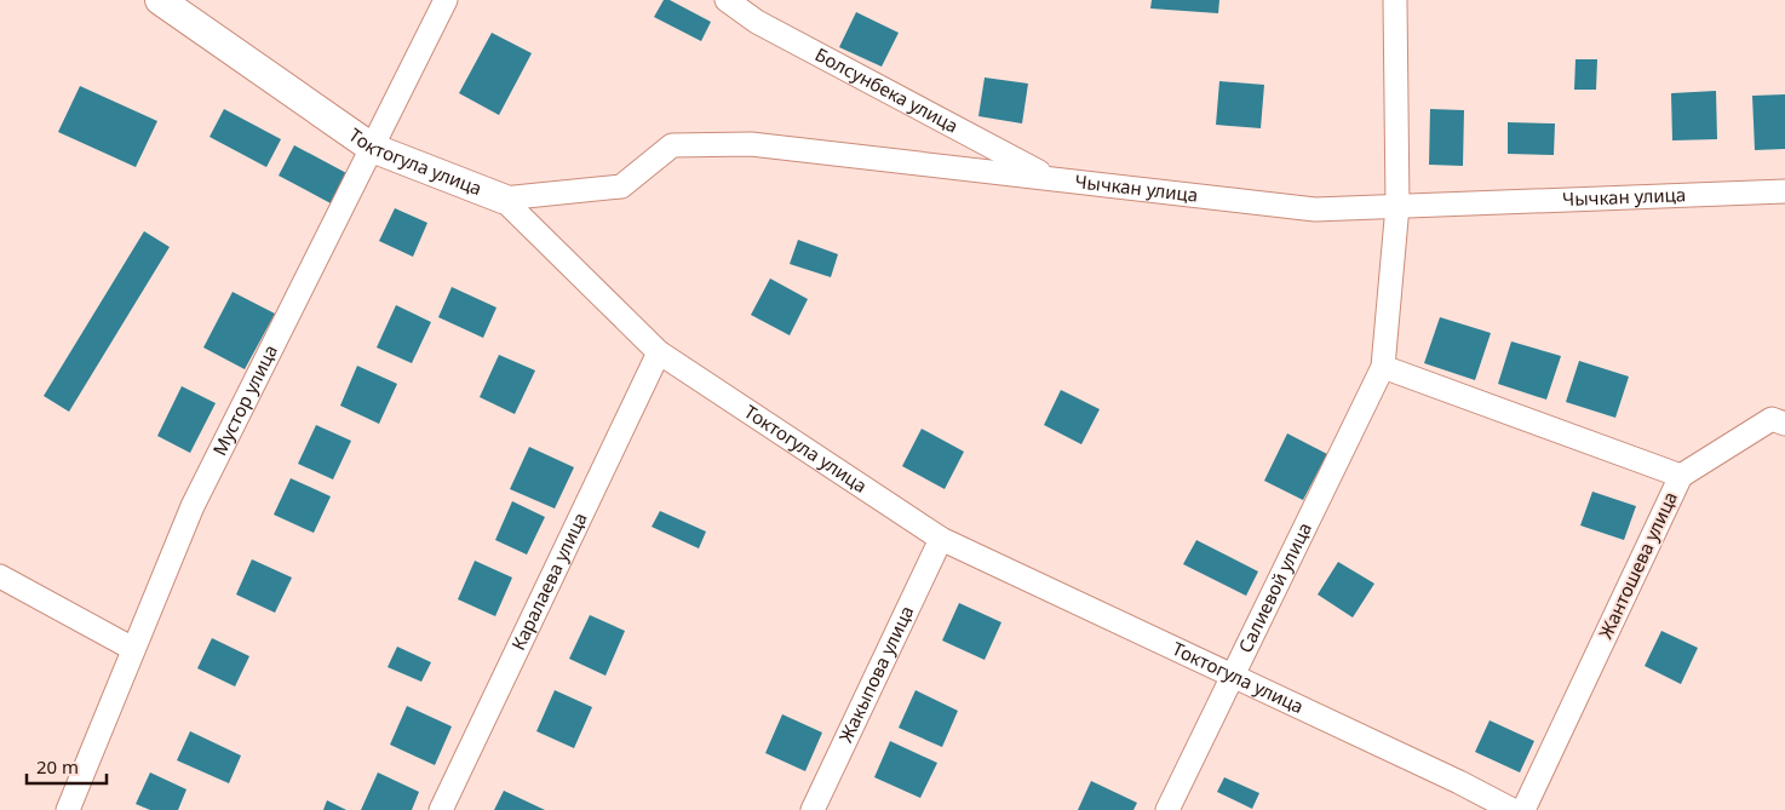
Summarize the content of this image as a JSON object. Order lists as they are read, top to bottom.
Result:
{
  "streets": {
    "street": [
      "Болсунбека улица",
      "Токтогула улица",
      "Чычкан улица",
      "Мустор улица",
      "Жантошева улица",
      "Каралаева улица",
      "Салиевой улица",
      "Жакыпова улица"
    ]
  },
  "crossings": [
    ["Болсунбека улица", "Чычкан улица"],
    ["Токтогула улица", "Чычкан улица"],
    ["Токтогула улица", "Мустор улица"],
    ["Токтогула улица", "Каралаева улица"],
    ["Токтогула улица", "Салиевой улица"],
    ["Токтогула улица", "Жакыпова улица"],
    ["Жантошева улица", "Салиевой улица"]
  ],
  "scale_bar": "20 m"
}
